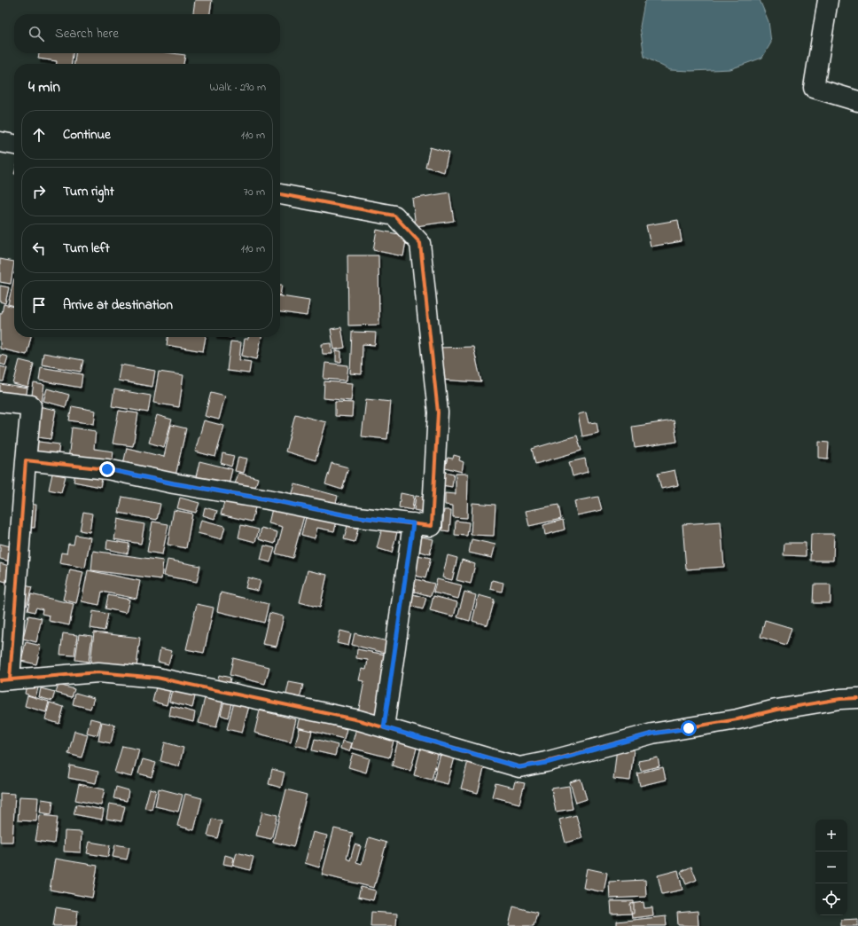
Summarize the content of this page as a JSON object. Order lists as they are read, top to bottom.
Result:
{
  "page": {
    "search": "Search here",
    "heading": ["4 min", "Walk · 290 m"],
    "list": [
      ["Continue", "110 m"],
      ["Turn right", "70 m"],
      ["Turn left", "110 m"],
      "Arrive at destination"
    ],
    "map_buttons": ["+", "−"]
  }
}
